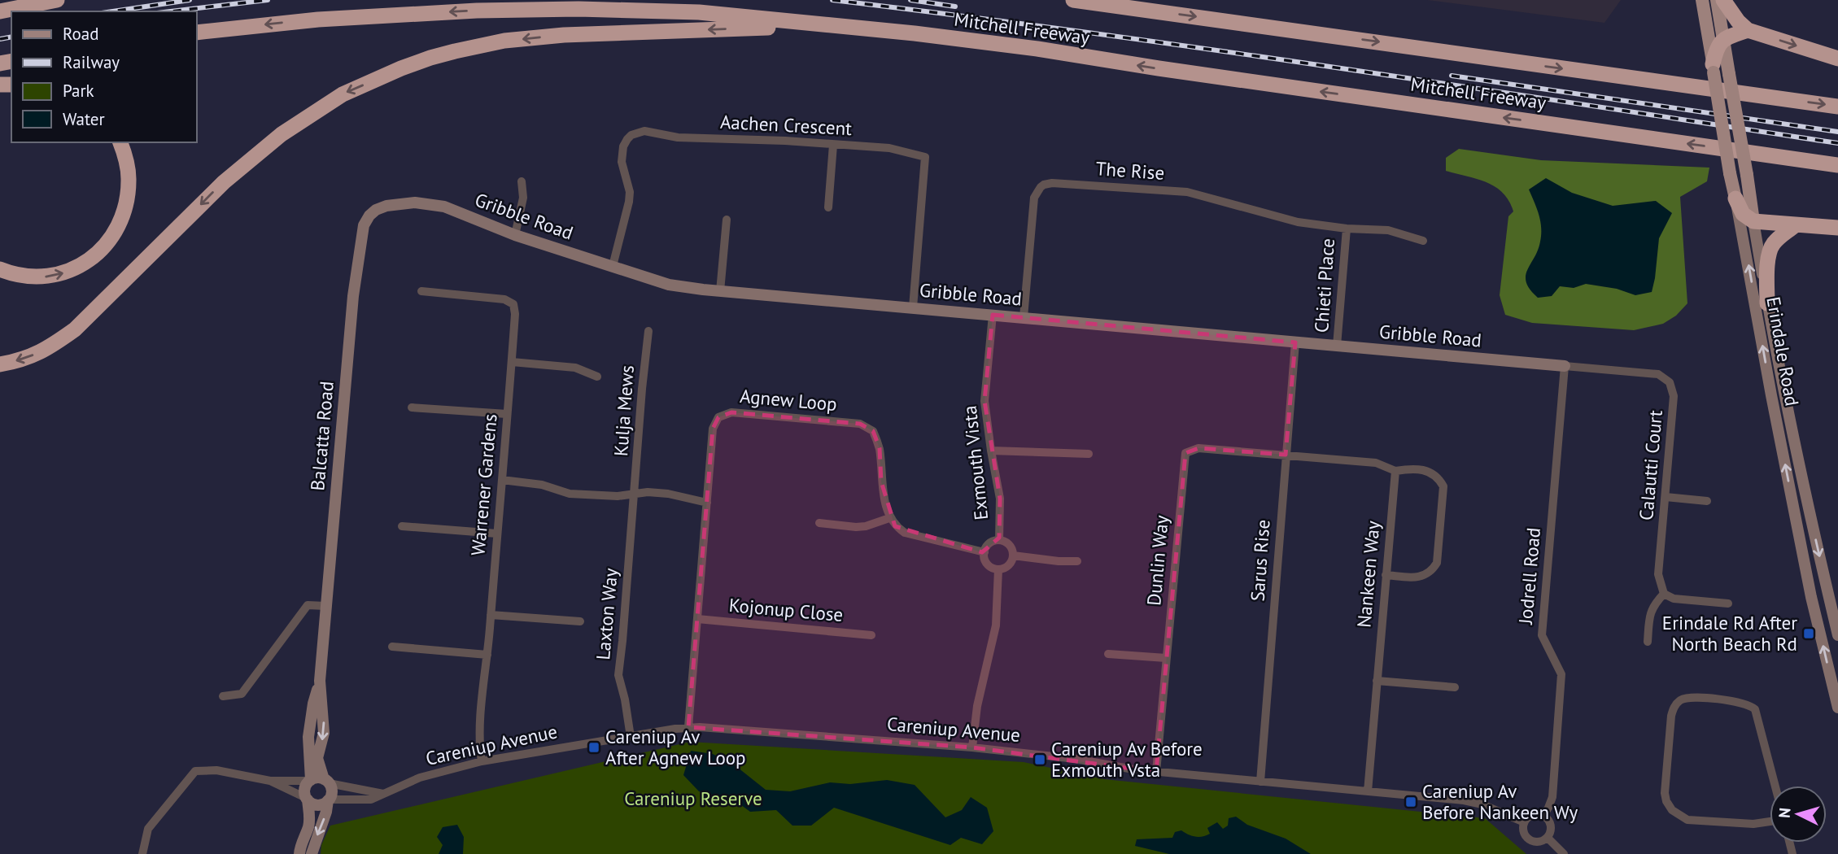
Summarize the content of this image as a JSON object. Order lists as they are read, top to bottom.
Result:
{
  "streets": {
    "highway": ["Mitchell Freeway"],
    "main road": ["Erindale Road"],
    "street": [
      "Aachen Crescent",
      "The Rise",
      "Gribble Road",
      "Chieti Place",
      "Agnew Loop",
      "Kulja Mews",
      "Balcatta Road",
      "Exmouth Vista",
      "Calautti Court",
      "Warrener Gardens",
      "Dunlin Way",
      "Sarus Rise",
      "Nankeen Way",
      "Jodrell Road",
      "Kojonup Close",
      "Laxton Way",
      "Careniup Avenue"
    ]
  },
  "crossings": [
    ["Aachen Crescent", "Gribble Road"],
    ["The Rise", "Gribble Road"],
    ["The Rise", "Chieti Place"],
    ["Gribble Road", "Chieti Place"],
    ["Gribble Road", "Balcatta Road"],
    ["Gribble Road", "Exmouth Vista"],
    ["Gribble Road", "Calautti Court"],
    ["Gribble Road", "Sarus Rise"],
    ["Gribble Road", "Jodrell Road"],
    ["Agnew Loop", "Kojonup Close"],
    ["Agnew Loop", "Careniup Avenue"],
    ["Kulja Mews", "Laxton Way"],
    ["Balcatta Road", "Careniup Avenue"],
    ["Calautti Court", "Jodrell Road"],
    ["Warrener Gardens", "Careniup Avenue"],
    ["Dunlin Way", "Sarus Rise"],
    ["Dunlin Way", "Careniup Avenue"],
    ["Sarus Rise", "Careniup Avenue"],
    ["Nankeen Way", "Careniup Avenue"],
    ["Jodrell Road", "Careniup Avenue"],
    ["Laxton Way", "Careniup Avenue"]
  ],
  "parks": ["Careniup Reserve"],
  "places": {
    "transit": [
      "Erindale Rd After North Beach Rd",
      "Careniup Av After Agnew Loop",
      "Careniup Av Before Exmouth Vsta",
      "Careniup Av Before Nankeen Wy"
    ]
  },
  "legend": [
    "Road",
    "Railway",
    "Park",
    "Water"
  ],
  "north": "left"
}
